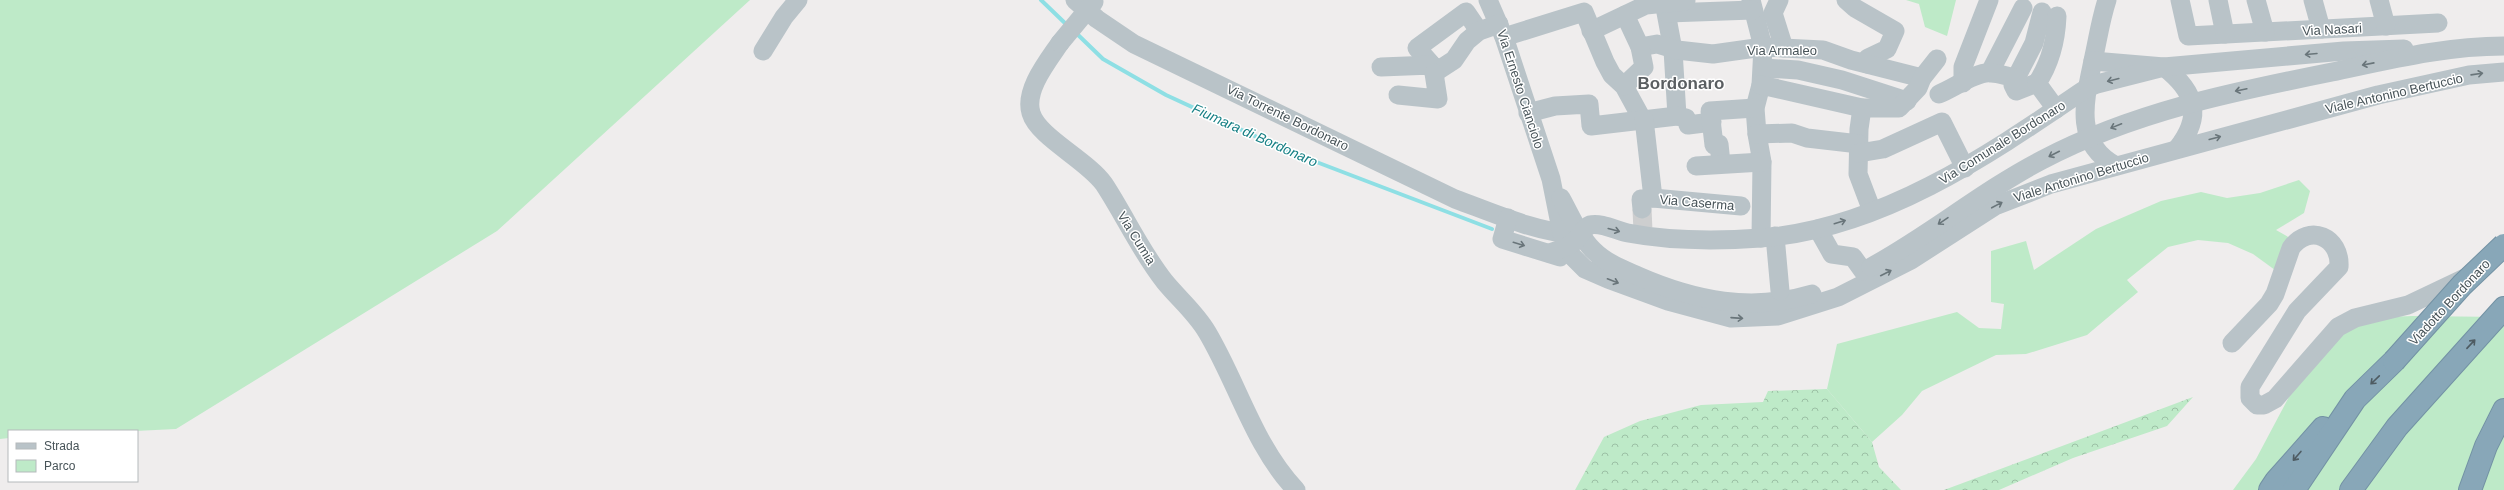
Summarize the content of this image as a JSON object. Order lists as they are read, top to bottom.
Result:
{
  "streets": {
    "highway": ["Viadotto Bordonaro"],
    "street": [
      "Via Nasari",
      "Via Armaleo",
      "Via Ernesto Cianciolo",
      "Viale Antonino Bertuccio",
      "Via Torrente Bordonaro",
      "Via Comunale Bordonaro",
      "Via Caserma",
      "Via Cumia"
    ]
  },
  "crossings": [
    ["Via Ernesto Cianciolo", "Viale Antonino Bertuccio"],
    ["Via Ernesto Cianciolo", "Via Torrente Bordonaro"],
    ["Viale Antonino Bertuccio", "Via Torrente Bordonaro"]
  ],
  "districts": ["Bordonaro"],
  "water": ["Fiumara di Bordonaro"],
  "legend": ["Strada", "Parco"]
}
